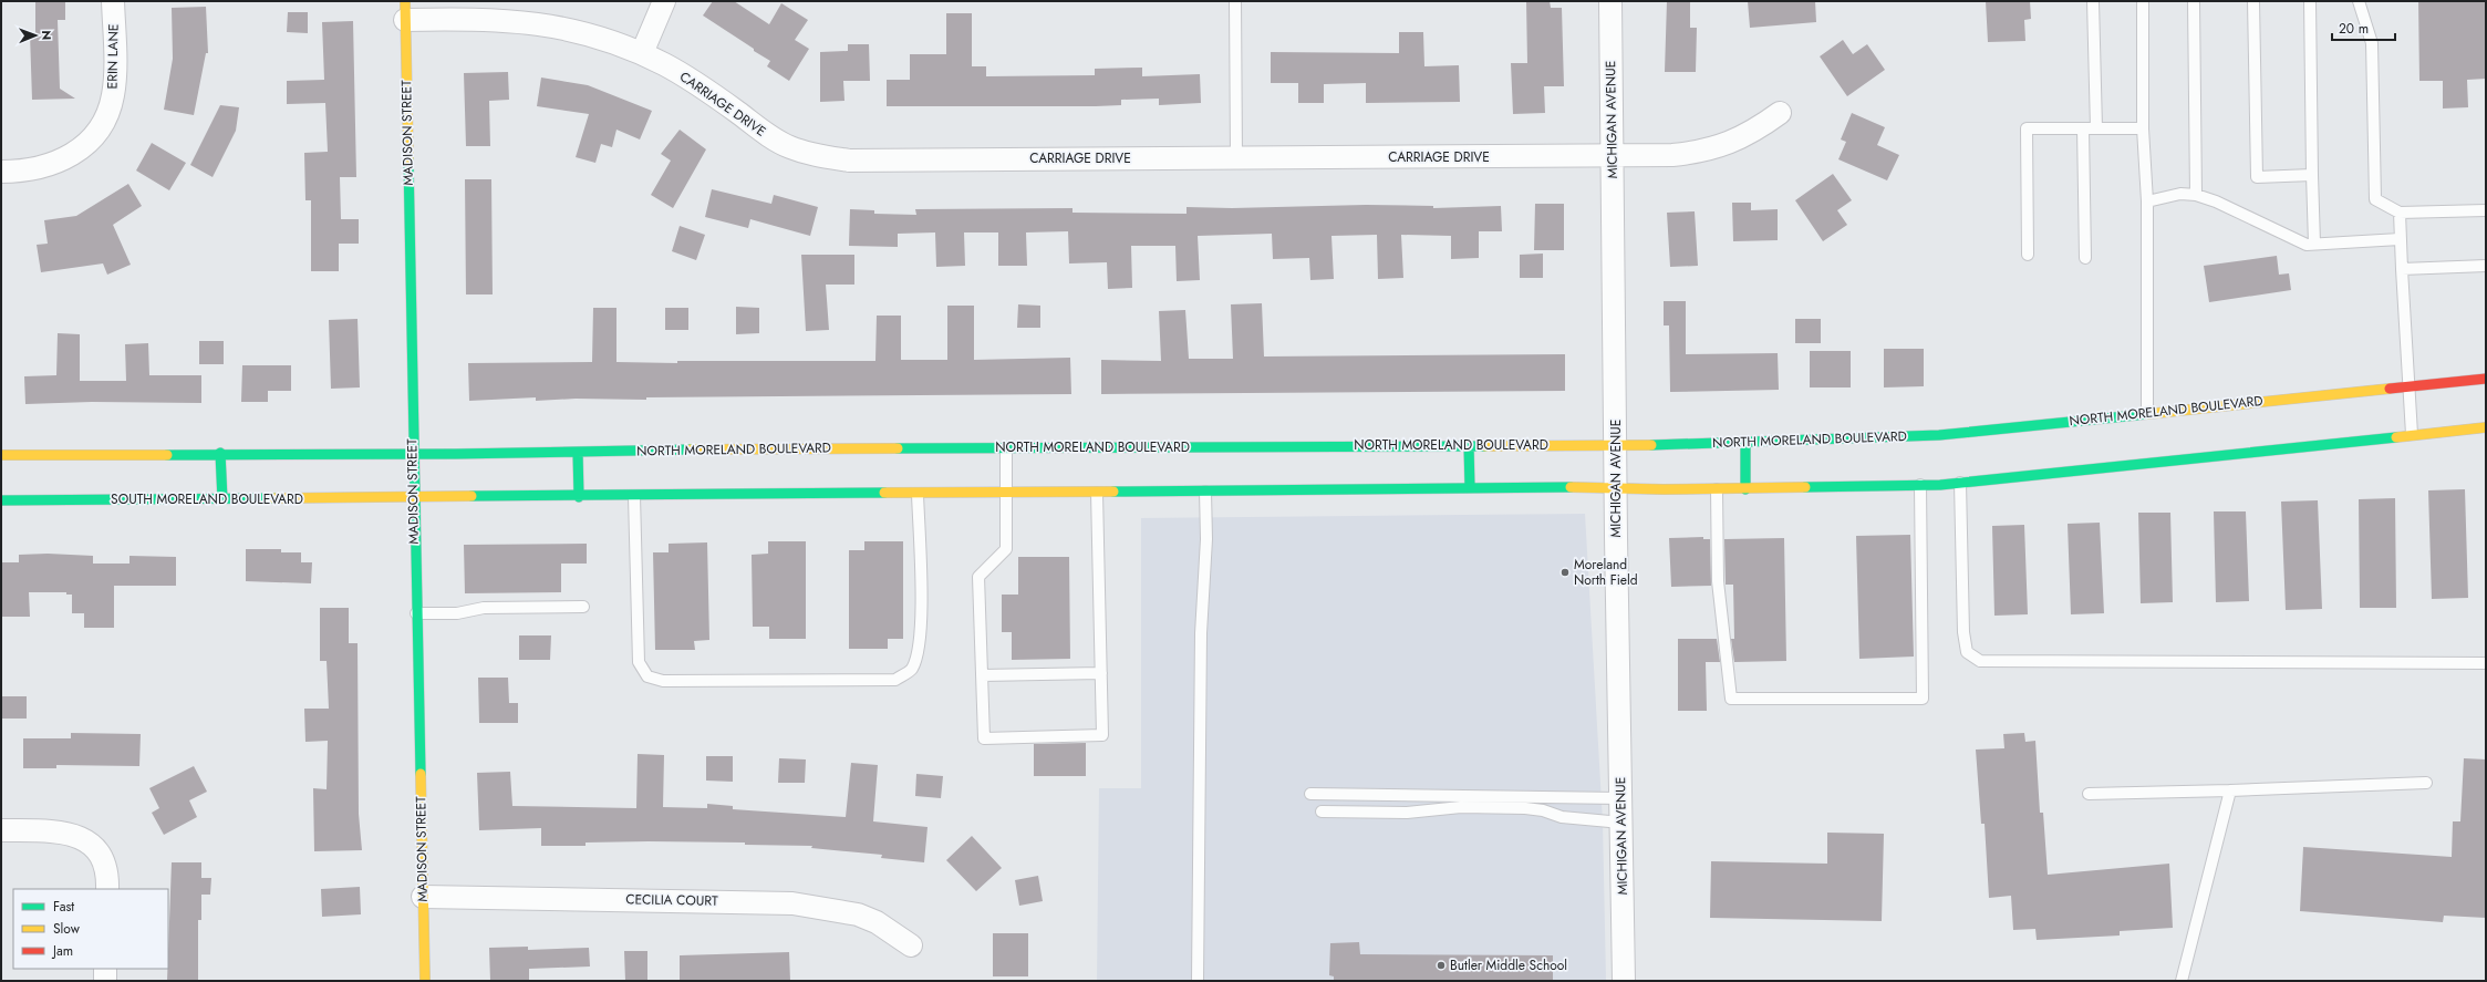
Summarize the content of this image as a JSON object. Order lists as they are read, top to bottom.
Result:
{
  "streets": {
    "street": [
      "ERIN LANE",
      "CARRIAGE DRIVE",
      "MICHIGAN AVENUE",
      "MADISON STREET",
      "NORTH MORELAND BOULEVARD",
      "SOUTH MORELAND BOULEVARD",
      "CECILIA COURT"
    ]
  },
  "crossings": [
    ["CARRIAGE DRIVE", "MICHIGAN AVENUE"],
    ["CARRIAGE DRIVE", "MADISON STREET"],
    ["MICHIGAN AVENUE", "NORTH MORELAND BOULEVARD"],
    ["MADISON STREET", "NORTH MORELAND BOULEVARD"],
    ["MADISON STREET", "SOUTH MORELAND BOULEVARD"],
    ["MADISON STREET", "CECILIA COURT"]
  ],
  "places": ["Moreland North Field", "Butler Middle School"],
  "legend": ["Fast", "Slow", "Jam"],
  "scale_bar": "20 m",
  "north": "right"
}
